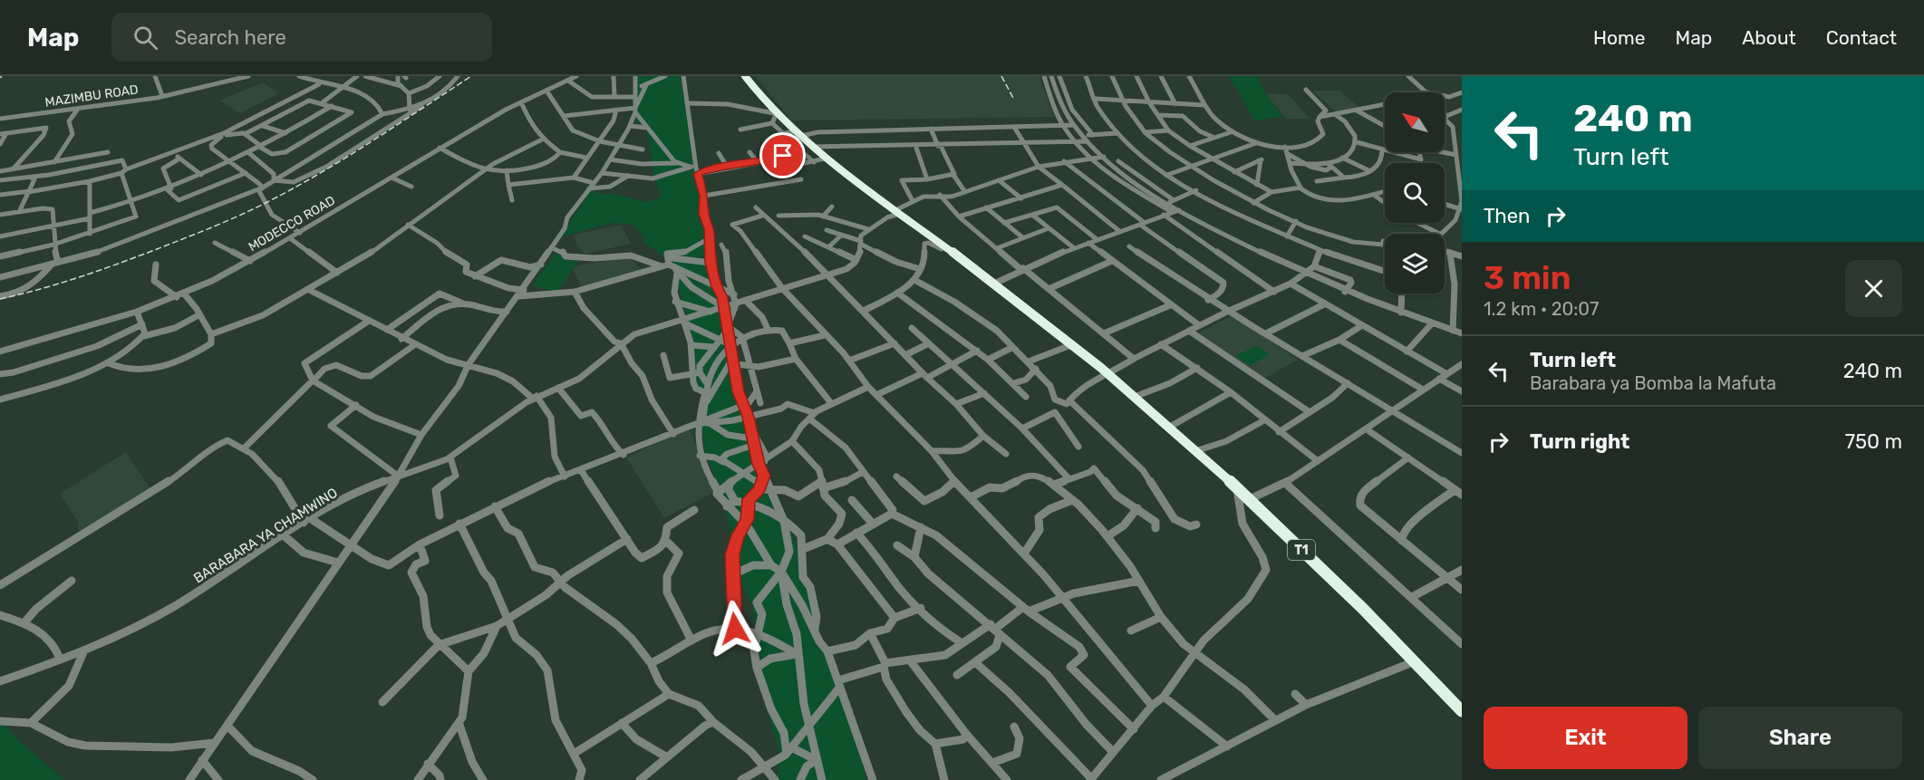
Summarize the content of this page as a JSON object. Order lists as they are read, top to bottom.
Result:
{
  "streets": {
    "highway": ["T1"],
    "street": ["MAZIMBU ROAD", "MODECCO ROAD", "BARABARA YA CHAMWINO"]
  },
  "north": "top left",
  "page": {
    "header": "Map",
    "search": "Search here",
    "nav": [
      "Home",
      "Map",
      "About",
      "Contact"
    ],
    "turn": ["240 m", "Turn left"],
    "then": "Then",
    "heading": ["3 min", "1.2 km · 20:07"],
    "list": [
      {
        "name": "Turn left",
        "note": "Barabara ya Bomba la Mafuta",
        "value": "240 m"
      },
      {
        "name": "Turn right",
        "value": "750 m"
      }
    ],
    "buttons": ["Exit", "Share"]
  }
}
